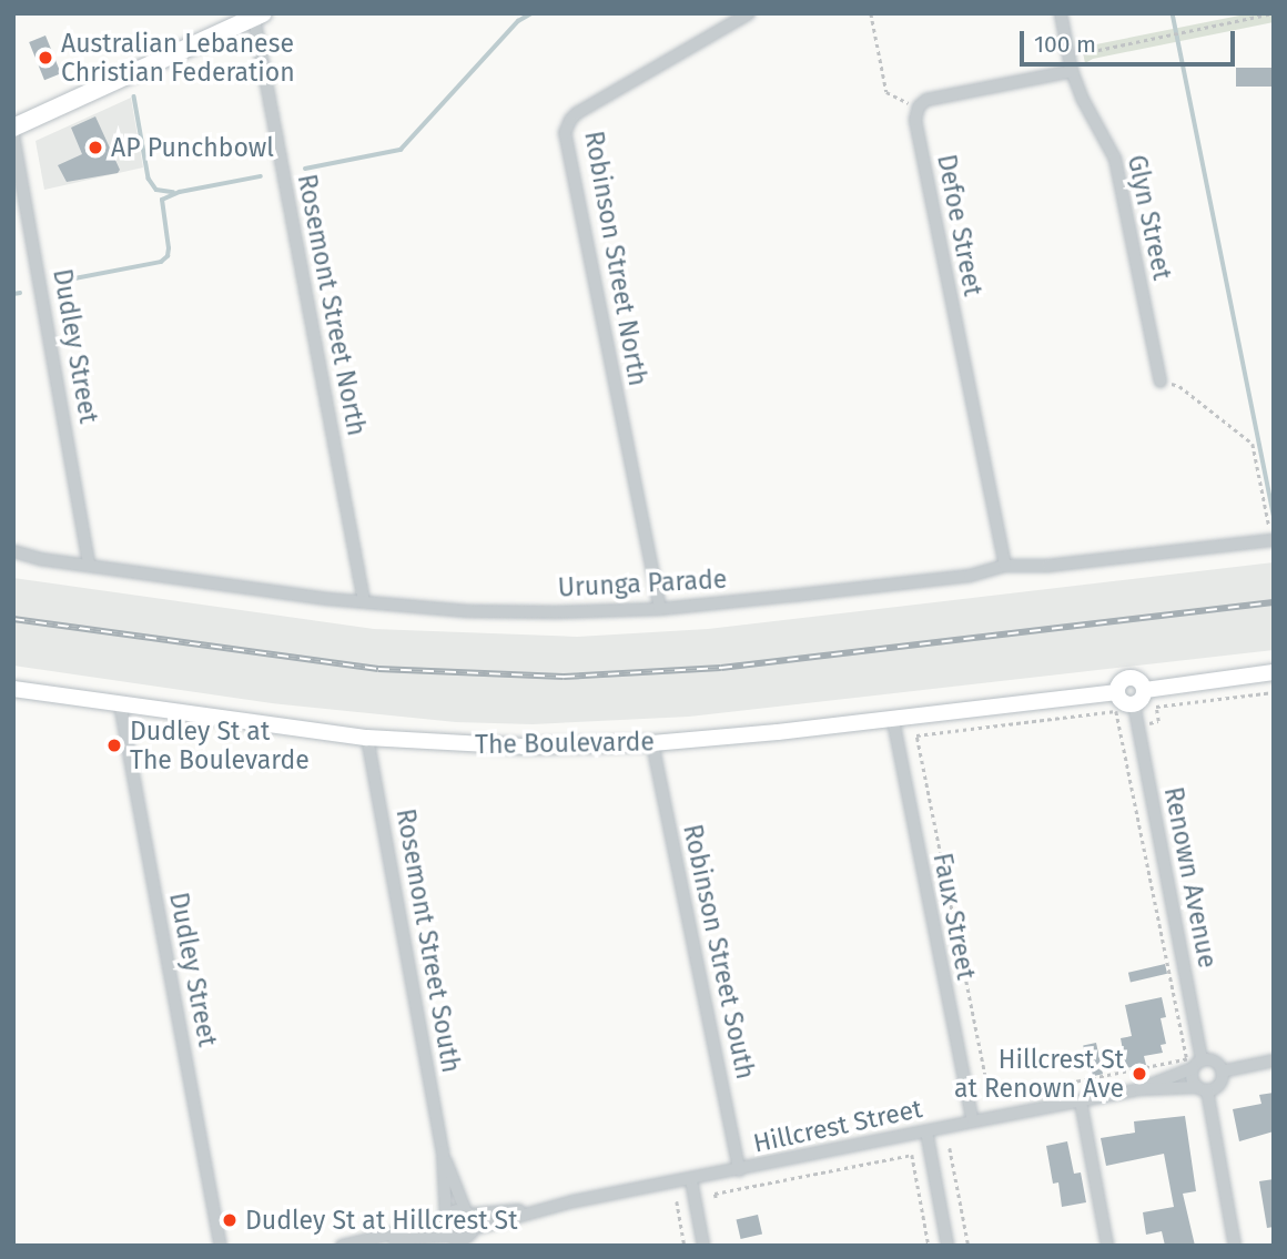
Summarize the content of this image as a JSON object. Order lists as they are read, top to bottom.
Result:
{
  "streets": {
    "street": [
      "Glyn Street",
      "Defoe Street",
      "Robinson Street North",
      "Rosemont Street North",
      "Dudley Street",
      "Urunga Parade",
      "The Boulevarde",
      "Renown Avenue",
      "Faux Street",
      "Rosemont Street South",
      "Robinson Street South",
      "Hillcrest Street"
    ]
  },
  "crossings": [
    ["Defoe Street", "Urunga Parade"],
    ["Robinson Street North", "Urunga Parade"],
    ["Rosemont Street North", "Urunga Parade"],
    ["Dudley Street", "Urunga Parade"],
    ["Dudley Street", "The Boulevarde"],
    ["The Boulevarde", "Renown Avenue"],
    ["The Boulevarde", "Faux Street"],
    ["The Boulevarde", "Rosemont Street South"],
    ["The Boulevarde", "Robinson Street South"],
    ["Renown Avenue", "Hillcrest Street"],
    ["Faux Street", "Hillcrest Street"],
    ["Rosemont Street South", "Hillcrest Street"],
    ["Robinson Street South", "Hillcrest Street"]
  ],
  "places": [
    "Australian Lebanese Christian Federation",
    "AP Punchbowl",
    "Dudley St at The Boulevarde",
    "Hillcrest St at Renown Ave",
    "Dudley St at Hillcrest St"
  ],
  "scale_bar": "100 m"
}
